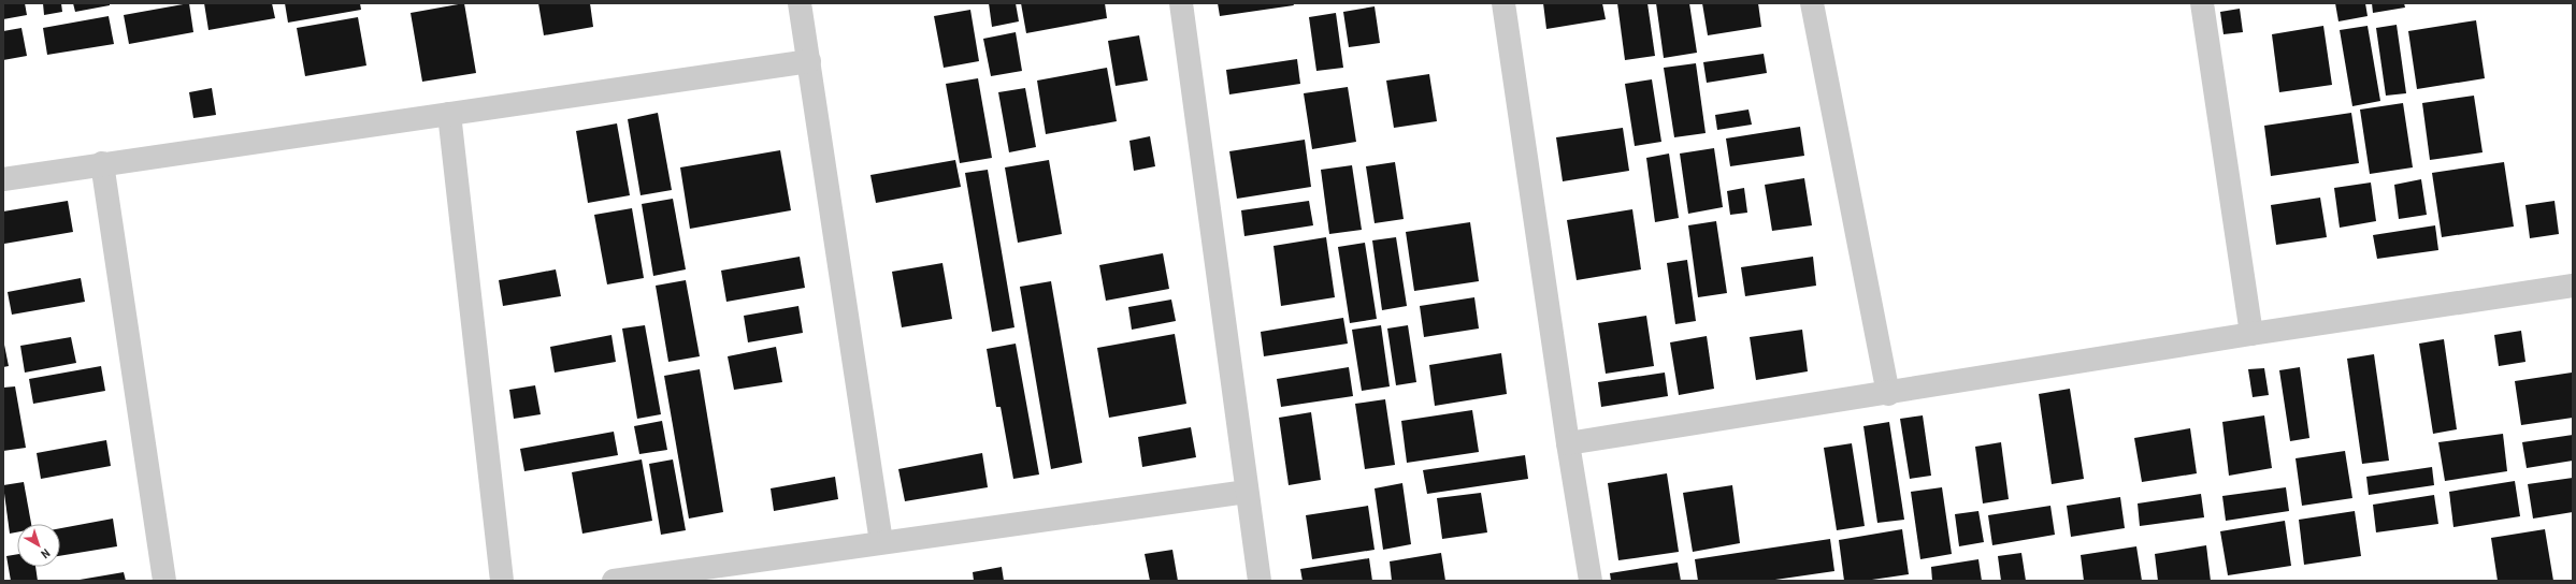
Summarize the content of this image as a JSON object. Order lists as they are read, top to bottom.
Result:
{
  "north": "bottom right"
}
